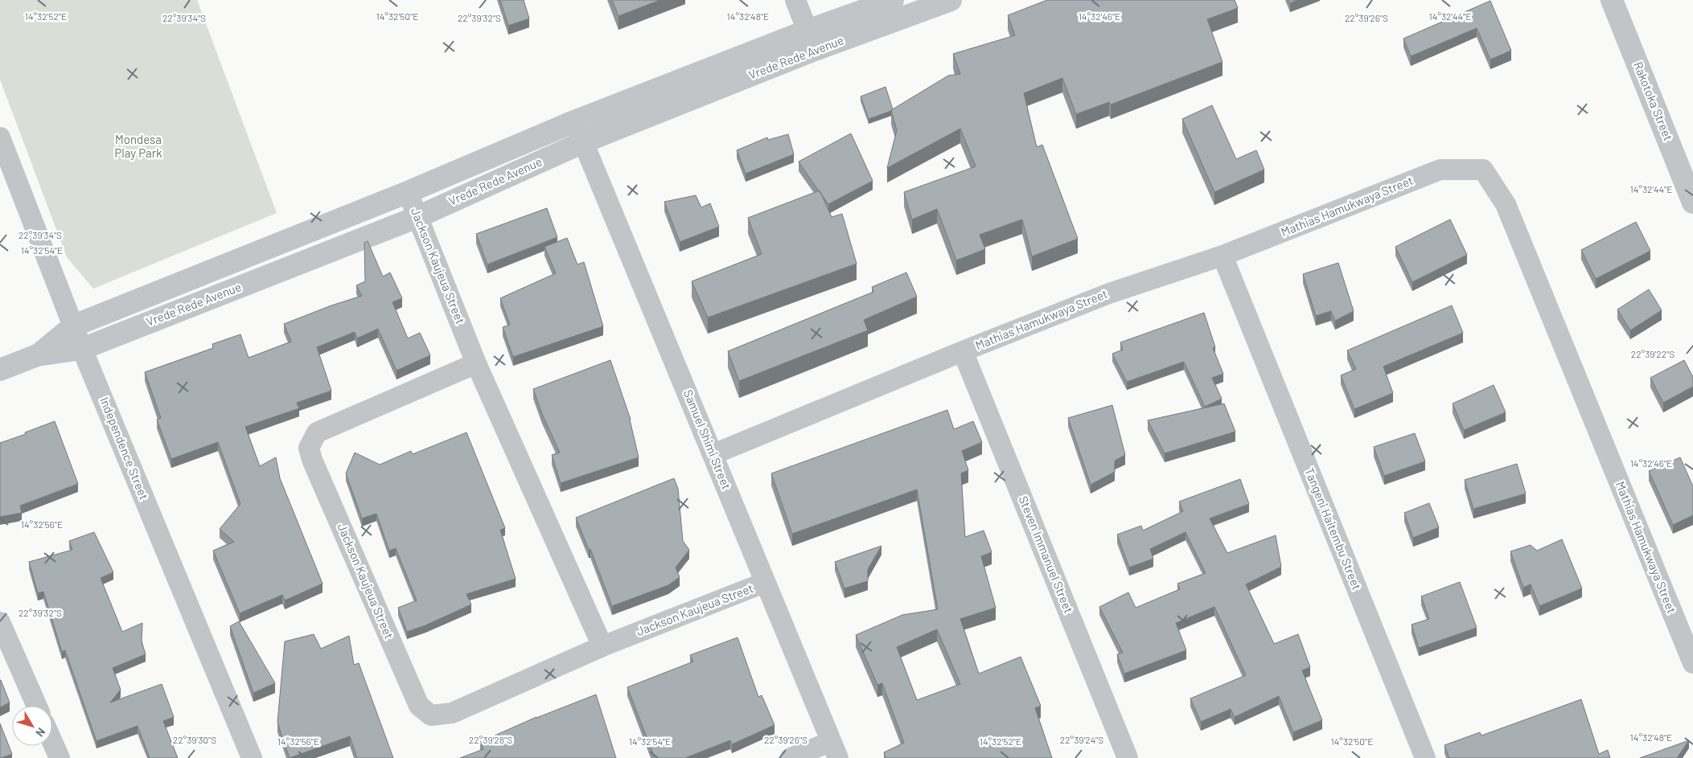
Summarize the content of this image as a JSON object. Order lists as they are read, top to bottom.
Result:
{
  "streets": {
    "street": [
      "Vrede Rede Avenue",
      "Rakotoka Street",
      "Mathias Hamukwaya Street",
      "Jackson Kaujeua Street",
      "Samuel Shimi Street",
      "Independence Street",
      "Tangeni Haitembu Street",
      "Steven Immanuel Street"
    ]
  },
  "crossings": [
    ["Vrede Rede Avenue", "Jackson Kaujeua Street"],
    ["Vrede Rede Avenue", "Samuel Shimi Street"],
    ["Vrede Rede Avenue", "Independence Street"],
    ["Mathias Hamukwaya Street", "Samuel Shimi Street"],
    ["Mathias Hamukwaya Street", "Tangeni Haitembu Street"],
    ["Mathias Hamukwaya Street", "Steven Immanuel Street"],
    ["Jackson Kaujeua Street", "Samuel Shimi Street"]
  ],
  "parks": ["Mondesa Play Park"],
  "north": "bottom right",
  "coordinates": [
    "14°32'52\"E",
    "14°32'50\"E",
    "14°32'48\"E",
    "14°32'46\"E",
    "14°32'44\"E",
    "22°39'26\"S",
    "22°39'34\"S",
    "22°39'32\"S",
    "14°32'54\"E",
    "22°39'22\"S",
    "14°32'56\"E",
    "22°39'30\"S",
    "22°39'28\"S",
    "22°39'24\"S"
  ]
}
